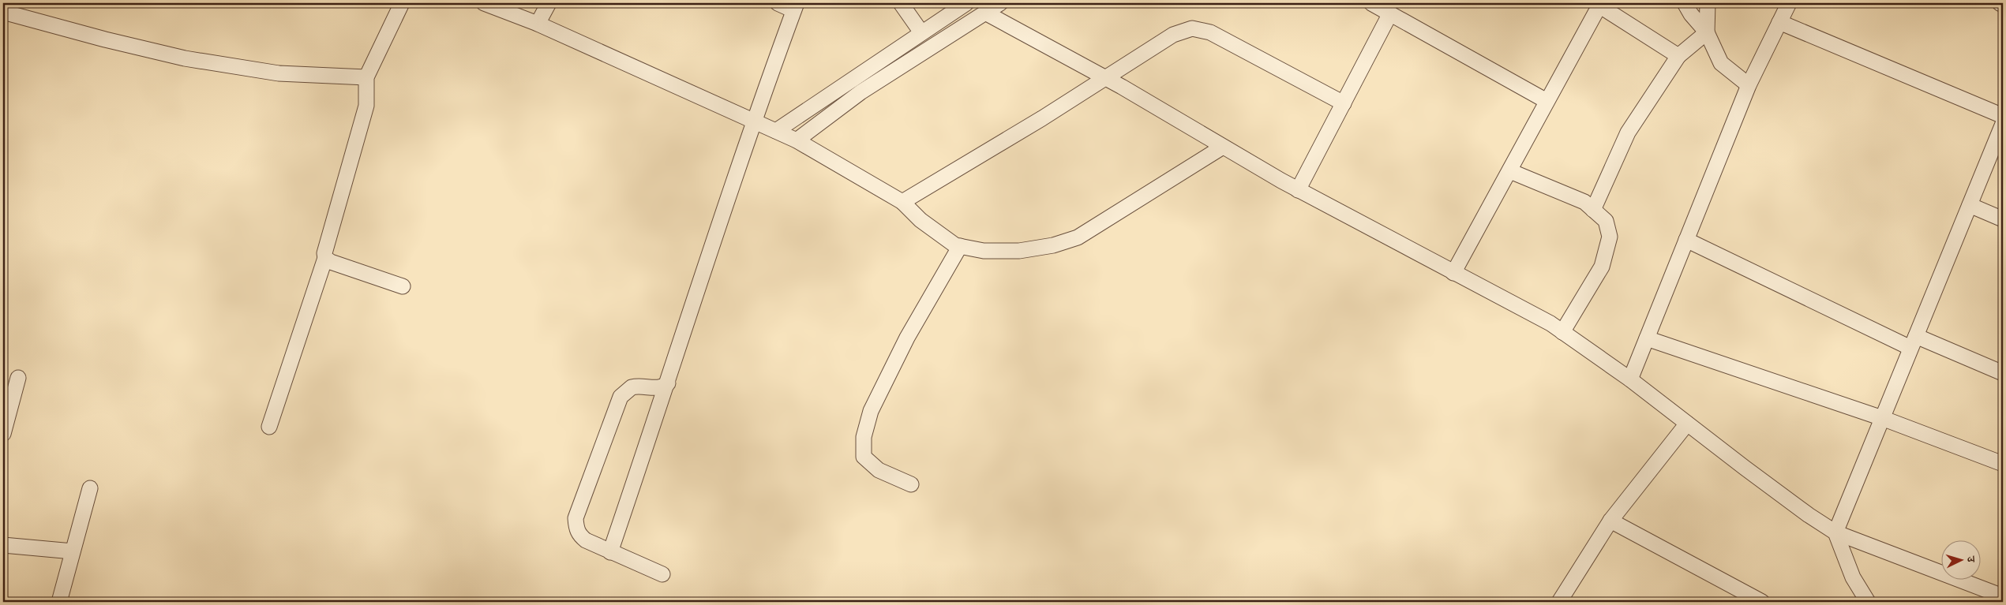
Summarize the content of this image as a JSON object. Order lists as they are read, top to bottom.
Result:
{
  "north": "right"
}
